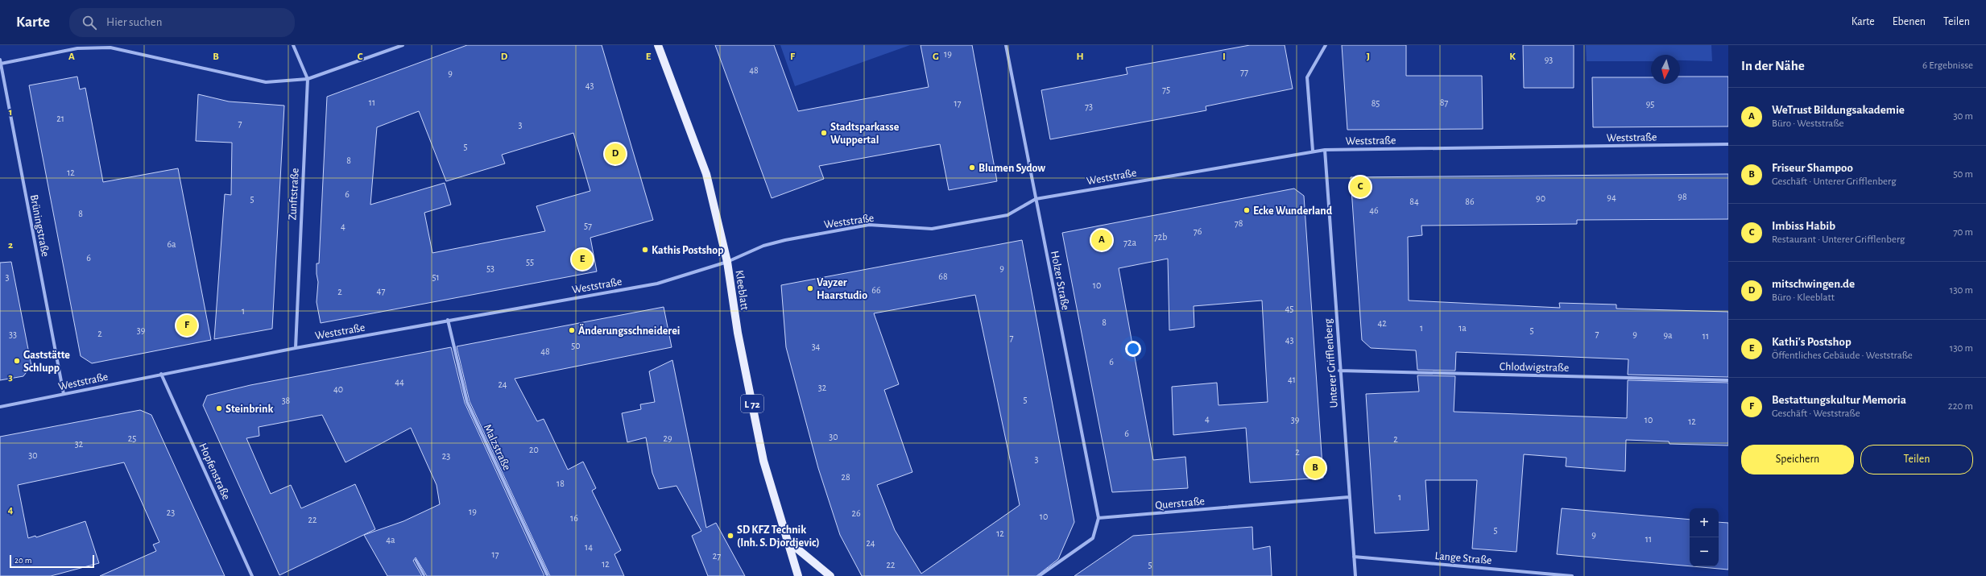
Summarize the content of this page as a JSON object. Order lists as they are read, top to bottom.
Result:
{
  "streets": {
    "main road": ["Kleeblatt", "L 72"],
    "street": [
      "Weststraße",
      "Zunftstraße",
      "Brüningstraße",
      "Holzer Straße",
      "Unterer Grifflenberg",
      "Chlodwigstraße",
      "Malzstraße",
      "Hopfenstraße",
      "Querstraße",
      "Lange Straße"
    ]
  },
  "crossings": [
    ["Weststraße", "Zunftstraße"],
    ["Weststraße", "Brüningstraße"],
    ["Weststraße", "Holzer Straße"],
    ["Weststraße", "Kleeblatt"],
    ["Weststraße", "Unterer Grifflenberg"],
    ["Weststraße", "Malzstraße"],
    ["Weststraße", "Hopfenstraße"],
    ["Holzer Straße", "Querstraße"],
    ["Unterer Grifflenberg", "Chlodwigstraße"],
    ["Unterer Grifflenberg", "Querstraße"],
    ["Unterer Grifflenberg", "Lange Straße"]
  ],
  "places": [
    "Stadtsparkasse Wuppertal",
    "Blumen Sydow",
    "Ecke Wunderland",
    "Kathis Postshop",
    "Vayzer Haarstudio",
    "Änderungsschneiderei",
    "Gaststätte Schlupp",
    "Steinbrink",
    "SD KFZ Technik (Inh. S. Djordjevic)"
  ],
  "house_numbers": [
    "19",
    "93",
    "48",
    "77",
    "9",
    "43",
    "75",
    "11",
    "87",
    "17",
    "85",
    "95",
    "73",
    "21",
    "7",
    "3",
    "5",
    "8",
    "12",
    "6",
    "98",
    "94",
    "90",
    "5",
    "84",
    "86",
    "46",
    "8",
    "78",
    "57",
    "4",
    "76",
    "72b",
    "72a",
    "6a",
    "6",
    "55",
    "53",
    "9",
    "68",
    "3",
    "51",
    "10",
    "66",
    "47",
    "2",
    "45",
    "1",
    "8",
    "42",
    "1",
    "1a",
    "39",
    "5",
    "2",
    "7",
    "33",
    "9",
    "9a",
    "11",
    "7",
    "43",
    "50",
    "34",
    "48",
    "6",
    "41",
    "44",
    "24",
    "32",
    "40",
    "5",
    "38",
    "4",
    "39",
    "10",
    "12",
    "6",
    "30",
    "25",
    "29",
    "2",
    "32",
    "20",
    "2",
    "30",
    "23",
    "3",
    "28",
    "18",
    "1",
    "19",
    "23",
    "26",
    "10",
    "16",
    "22",
    "5",
    "12",
    "9",
    "11",
    "4a",
    "24",
    "14",
    "17",
    "27",
    "12",
    "22",
    "5"
  ],
  "scale_bar": "20 m",
  "north": "bottom",
  "page": {
    "header": "Karte",
    "search": "Hier suchen",
    "nav": ["Karte", "Ebenen", "Teilen"],
    "heading": ["In der Nähe", "6 Ergebnisse"],
    "list": [
      {
        "mark": "A",
        "name": "WeTrust Bildungsakademie",
        "note": "Büro · Weststraße",
        "value": "30 m"
      },
      {
        "mark": "B",
        "name": "Friseur Shampoo",
        "note": "Geschäft · Unterer Grifflenberg",
        "value": "50 m"
      },
      {
        "mark": "C",
        "name": "Imbiss Habib",
        "note": "Restaurant · Unterer Grifflenberg",
        "value": "70 m"
      },
      {
        "mark": "D",
        "name": "mitschwingen.de",
        "note": "Büro · Kleeblatt",
        "value": "130 m"
      },
      {
        "mark": "E",
        "name": "Kathi's Postshop",
        "note": "Öffentliches Gebäude · Weststraße",
        "value": "130 m"
      },
      {
        "mark": "F",
        "name": "Bestattungskultur Memoria",
        "note": "Geschäft · Weststraße",
        "value": "220 m"
      }
    ],
    "pins": [
      "D",
      "C",
      "A",
      "E",
      "F",
      "B"
    ],
    "buttons": ["Speichern", "Teilen"],
    "map_buttons": ["+", "−"],
    "scale": "20 m"
  },
  "grid": {
    "columns": [
      "A",
      "B",
      "C",
      "D",
      "E",
      "F",
      "G",
      "H",
      "I",
      "J",
      "K"
    ],
    "rows": [
      "1",
      "2",
      "3",
      "4"
    ]
  }
}
